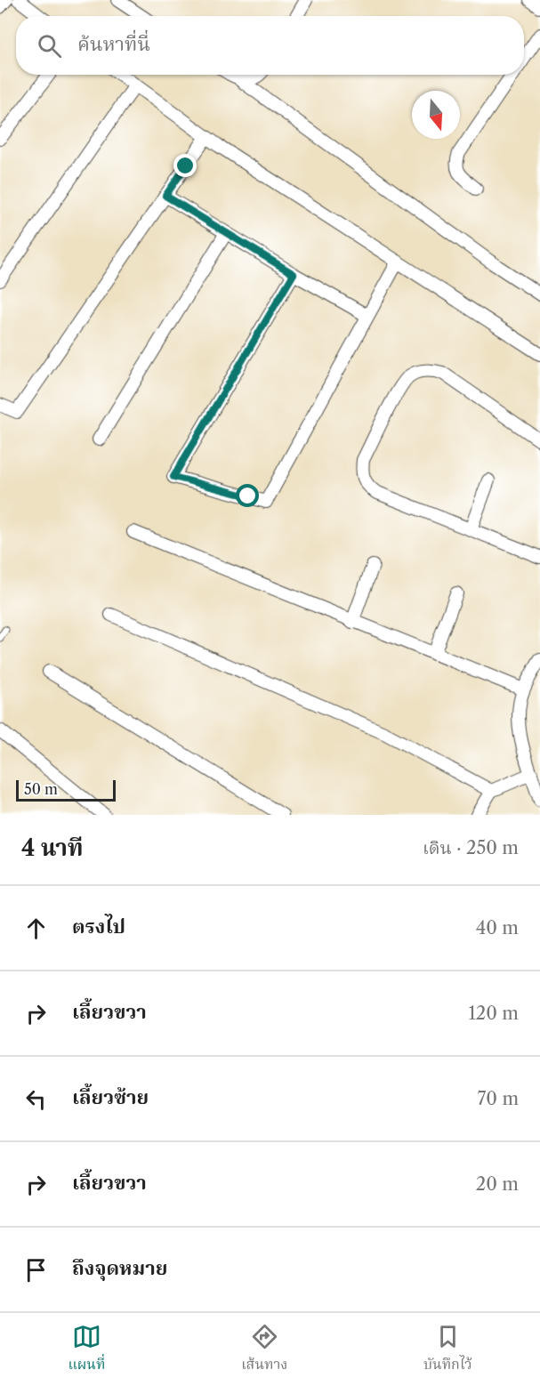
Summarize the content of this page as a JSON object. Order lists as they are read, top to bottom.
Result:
{
  "scale_bar": "50 m",
  "north": "bottom",
  "page": {
    "search": "ค้นหาที่นี่",
    "scale": "50 m",
    "heading": ["4 นาที", "เดิน · 250 m"],
    "list": [
      ["ตรงไป", "40 m"],
      ["เลี้ยวขวา", "120 m"],
      ["เลี้ยวซ้าย", "70 m"],
      ["เลี้ยวขวา", "20 m"],
      "ถึงจุดหมาย"
    ],
    "nav": ["แผนที่", "เส้นทาง", "บันทึกไว้"]
  }
}
